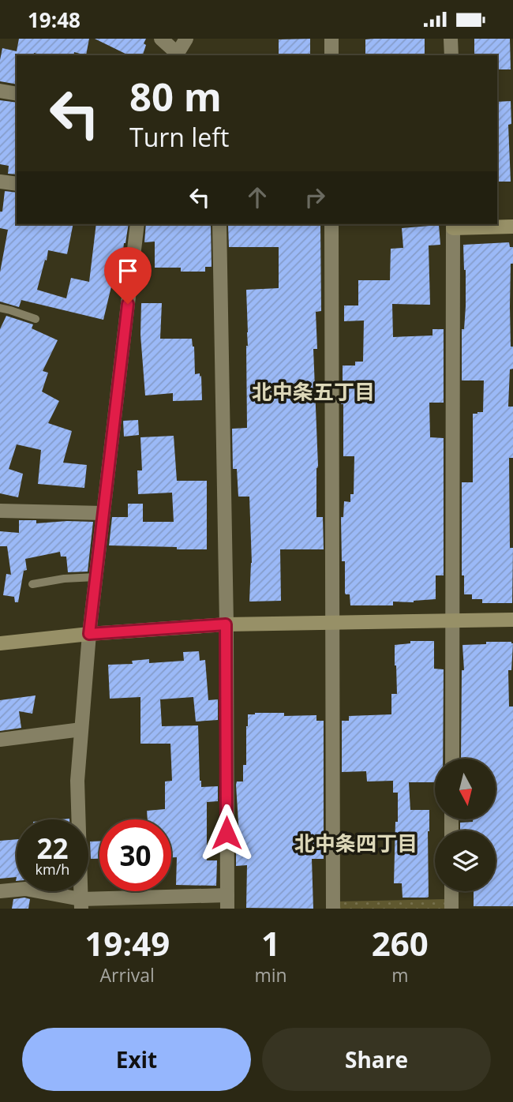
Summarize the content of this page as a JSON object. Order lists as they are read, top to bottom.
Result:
{
  "districts": ["北中条五丁目", "北中条四丁目"],
  "north": "bottom",
  "page": {
    "status": "19:48",
    "turn": ["80 m", "Turn left"],
    "speed": "22 km/h",
    "limit": "30",
    "eta": [
      "19:49",
      "Arrival",
      "1",
      "min",
      "260",
      "m"
    ],
    "buttons": ["Exit", "Share"]
  }
}
